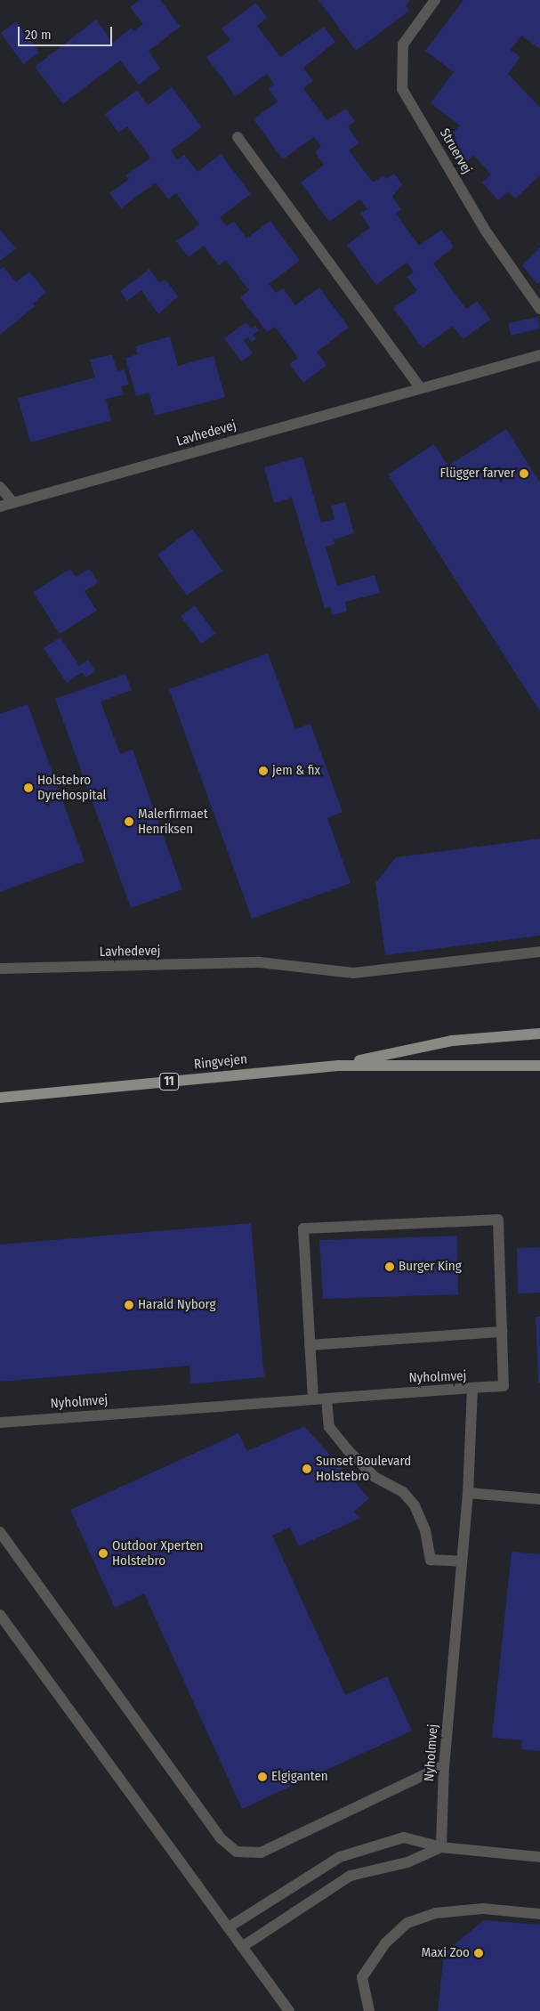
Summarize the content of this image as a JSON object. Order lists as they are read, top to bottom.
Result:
{
  "streets": {
    "main road": ["Ringvejen", "11"],
    "street": ["Struervej", "Lavhedevej", "Nyholmvej"]
  },
  "places": [
    "Flügger farver",
    "jem & fix",
    "Holstebro Dyrehospital",
    "Malerfirmaet Henriksen",
    "Burger King",
    "Harald Nyborg",
    "Sunset Boulevard Holstebro",
    "Outdoor Xperten Holstebro",
    "Elgiganten",
    "Maxi Zoo"
  ],
  "scale_bar": "20 m"
}
